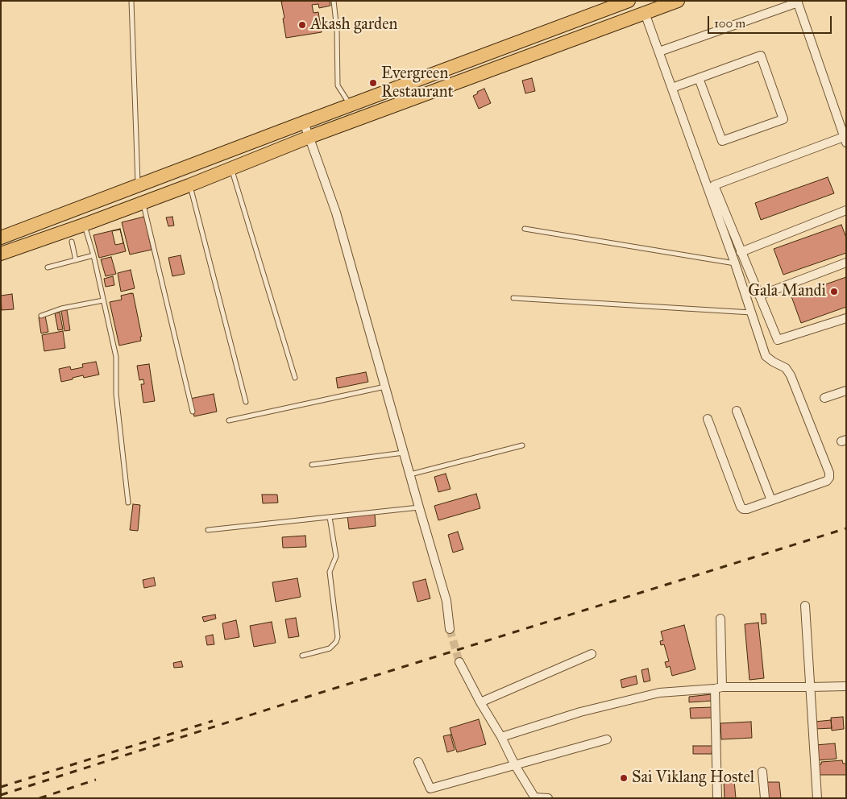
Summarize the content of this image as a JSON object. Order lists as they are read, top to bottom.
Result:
{
  "places": [
    "Akash garden",
    "Evergreen Restaurant",
    "Gala Mandi",
    "Sai Viklang Hostel"
  ],
  "scale_bar": "100 m"
}
